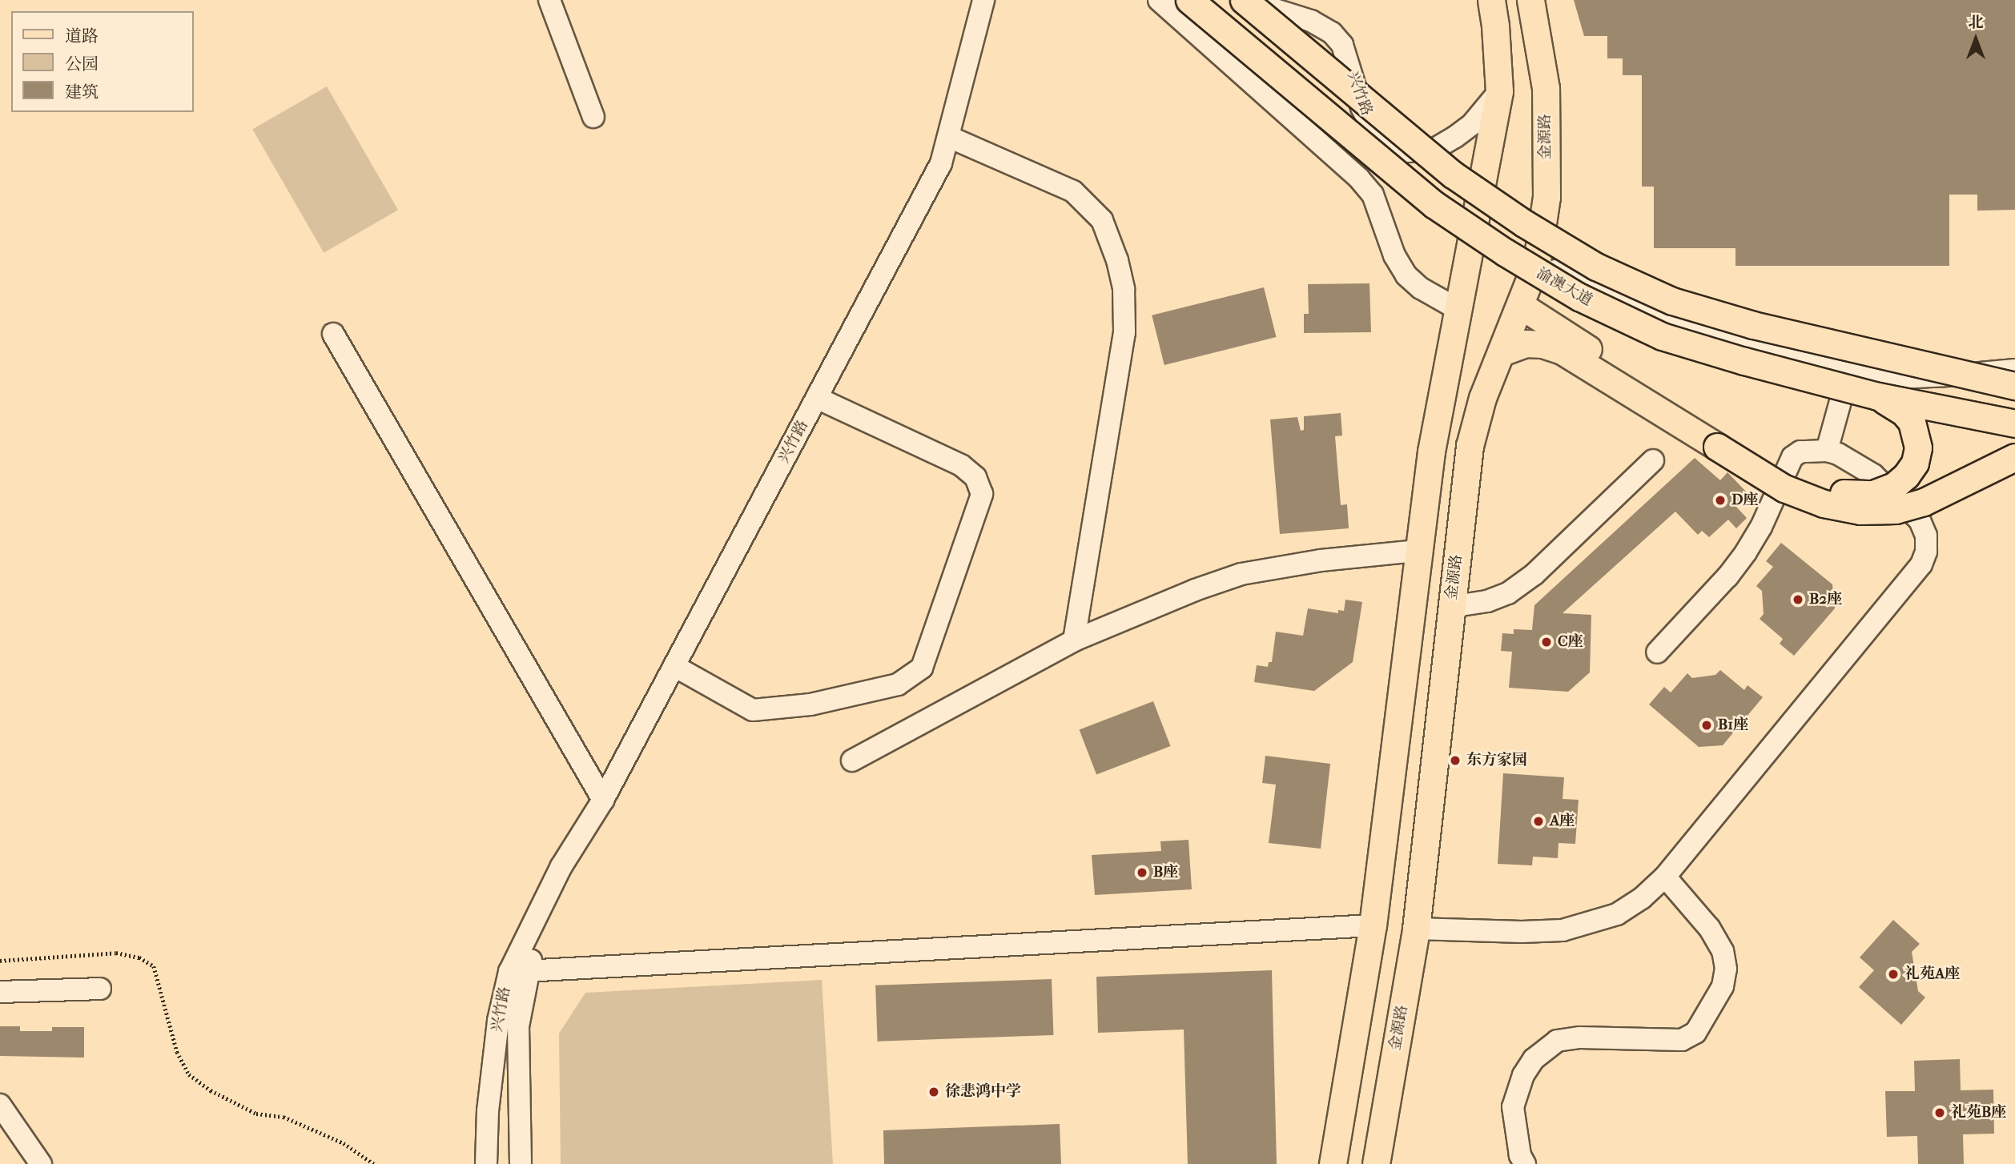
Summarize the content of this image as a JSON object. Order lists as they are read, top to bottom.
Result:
{
  "streets": {
    "main road": ["金源路", "渝澳大道"],
    "street": ["兴竹路"]
  },
  "places": [
    "D座",
    "B2座",
    "C座",
    "B1座",
    "东方家园",
    "A座",
    "B座",
    "礼苑A座",
    "徐悲鸿中学",
    "礼苑B座"
  ],
  "legend": ["道路", "公园", "建筑"],
  "north": "top"
}
